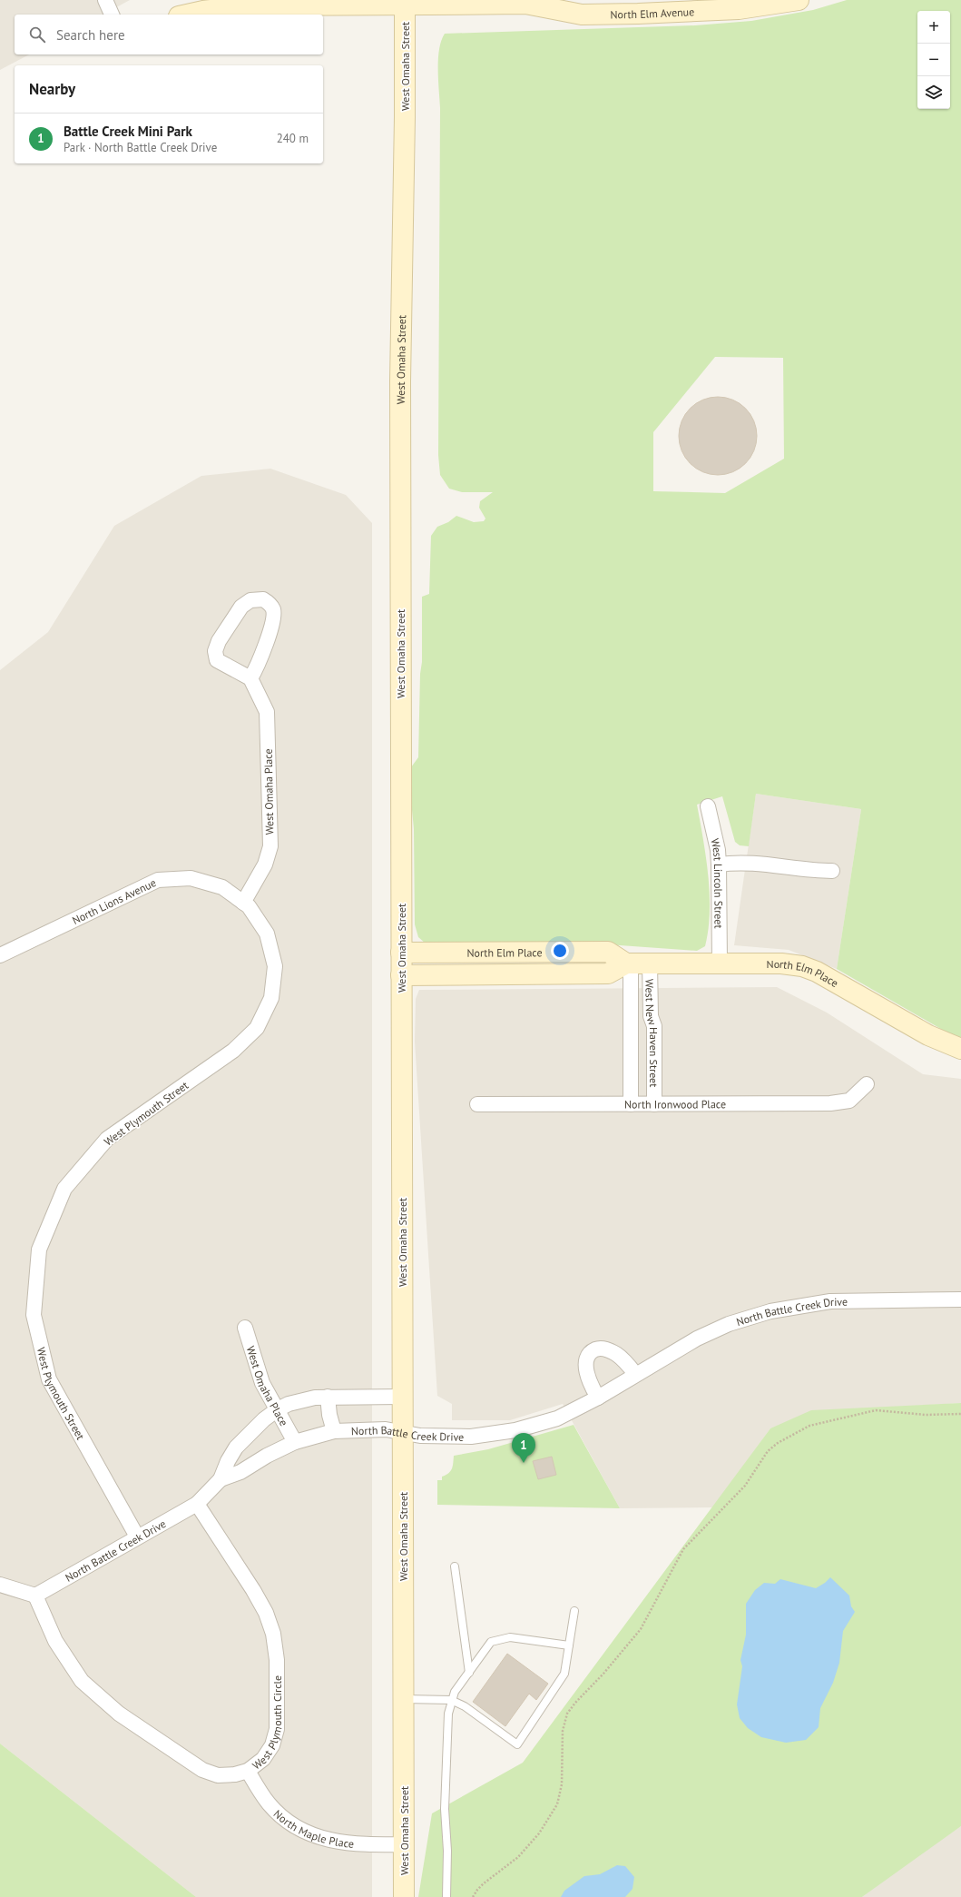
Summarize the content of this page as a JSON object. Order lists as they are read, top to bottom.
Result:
{
  "streets": {
    "main road": ["North Elm Avenue", "West Omaha Street", "North Elm Place"],
    "street": [
      "West Omaha Place",
      "West Lincoln Street",
      "North Lions Avenue",
      "West New Haven Street",
      "North Ironwood Place",
      "West Plymouth Street",
      "North Battle Creek Drive",
      "West Plymouth Circle",
      "North Maple Place"
    ]
  },
  "crossings": [
    ["West Omaha Street", "North Elm Place"],
    ["West Omaha Street", "North Battle Creek Drive"],
    ["West Omaha Street", "North Maple Place"],
    ["West Omaha Place", "North Lions Avenue"],
    ["West Omaha Place", "West Plymouth Street"],
    ["West Omaha Place", "North Battle Creek Drive"],
    ["West Lincoln Street", "North Elm Place"],
    ["North Lions Avenue", "West Plymouth Street"],
    ["North Elm Place", "West New Haven Street"],
    ["West New Haven Street", "North Ironwood Place"],
    ["West Plymouth Street", "North Battle Creek Drive"],
    ["North Battle Creek Drive", "West Plymouth Circle"],
    ["West Plymouth Circle", "North Maple Place"]
  ],
  "page": {
    "map_buttons": ["+", "−"],
    "search": "Search here",
    "heading": "Nearby",
    "list": [
      {
        "mark": "1",
        "name": "Battle Creek Mini Park",
        "note": "Park · North Battle Creek Drive",
        "value": "240 m"
      }
    ],
    "pins": "1"
  }
}
